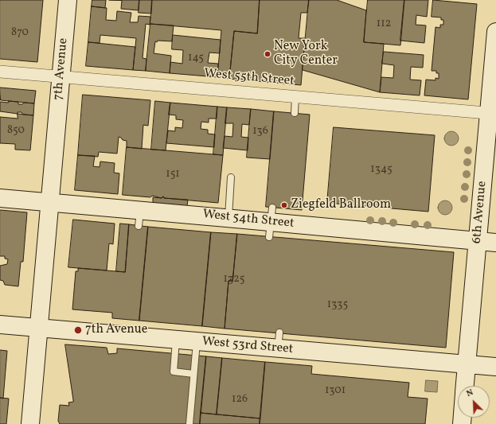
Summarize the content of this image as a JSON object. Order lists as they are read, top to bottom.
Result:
{
  "streets": {
    "main road": [
      "7th Avenue",
      "6th Avenue",
      "West 54th Street",
      "West 53rd Street"
    ],
    "street": ["West 55th Street"]
  },
  "crossings": [
    ["7th Avenue", "West 55th Street"],
    ["7th Avenue", "West 54th Street"],
    ["7th Avenue", "West 53rd Street"],
    ["West 55th Street", "6th Avenue"],
    ["6th Avenue", "West 54th Street"],
    ["6th Avenue", "West 53rd Street"]
  ],
  "places": ["New York City Center", "Ziegfeld Ballroom", "7th Avenue"],
  "house_numbers": [
    "112",
    "870",
    "145",
    "850",
    "136",
    "1345",
    "151",
    "1325",
    "1335",
    "1301",
    "126"
  ],
  "north": "top left"
}
